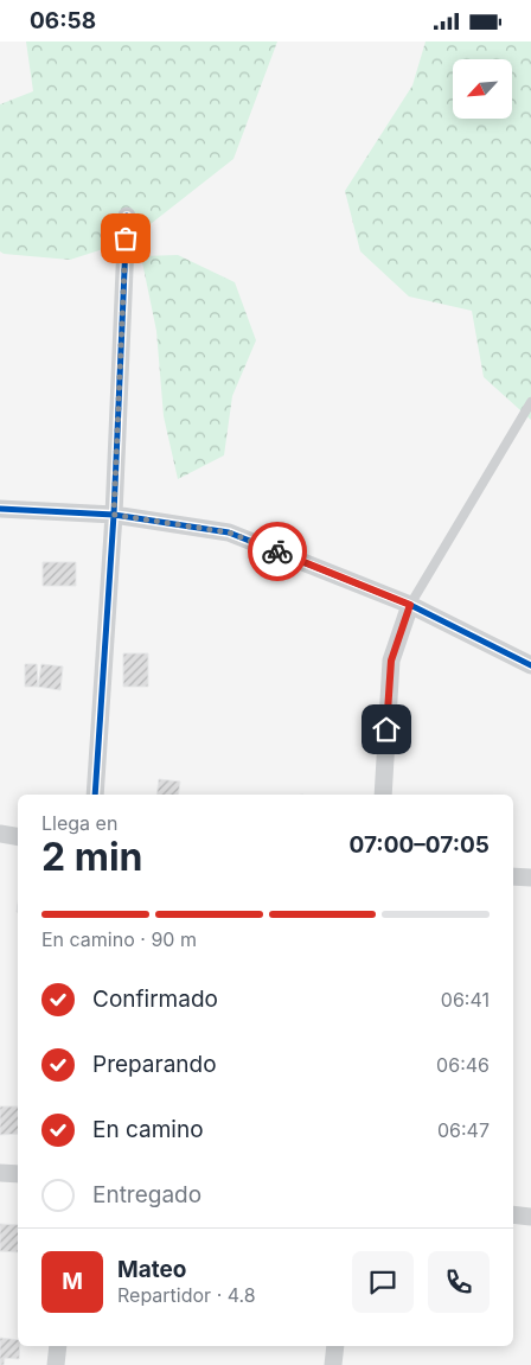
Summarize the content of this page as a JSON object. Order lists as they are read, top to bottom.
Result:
{
  "north": "bottom left",
  "page": {
    "status": "06:58",
    "heading": ["2 min", "Llega en", "07:00–07:05"],
    "panel": ["Mateo", "Repartidor · 4.8"],
    "bar": "En camino · 90 m",
    "list": [
      ["Confirmado", "06:41"],
      ["Preparando", "06:46"],
      ["En camino", "06:47"],
      "Entregado"
    ],
    "round": "M"
  }
}
